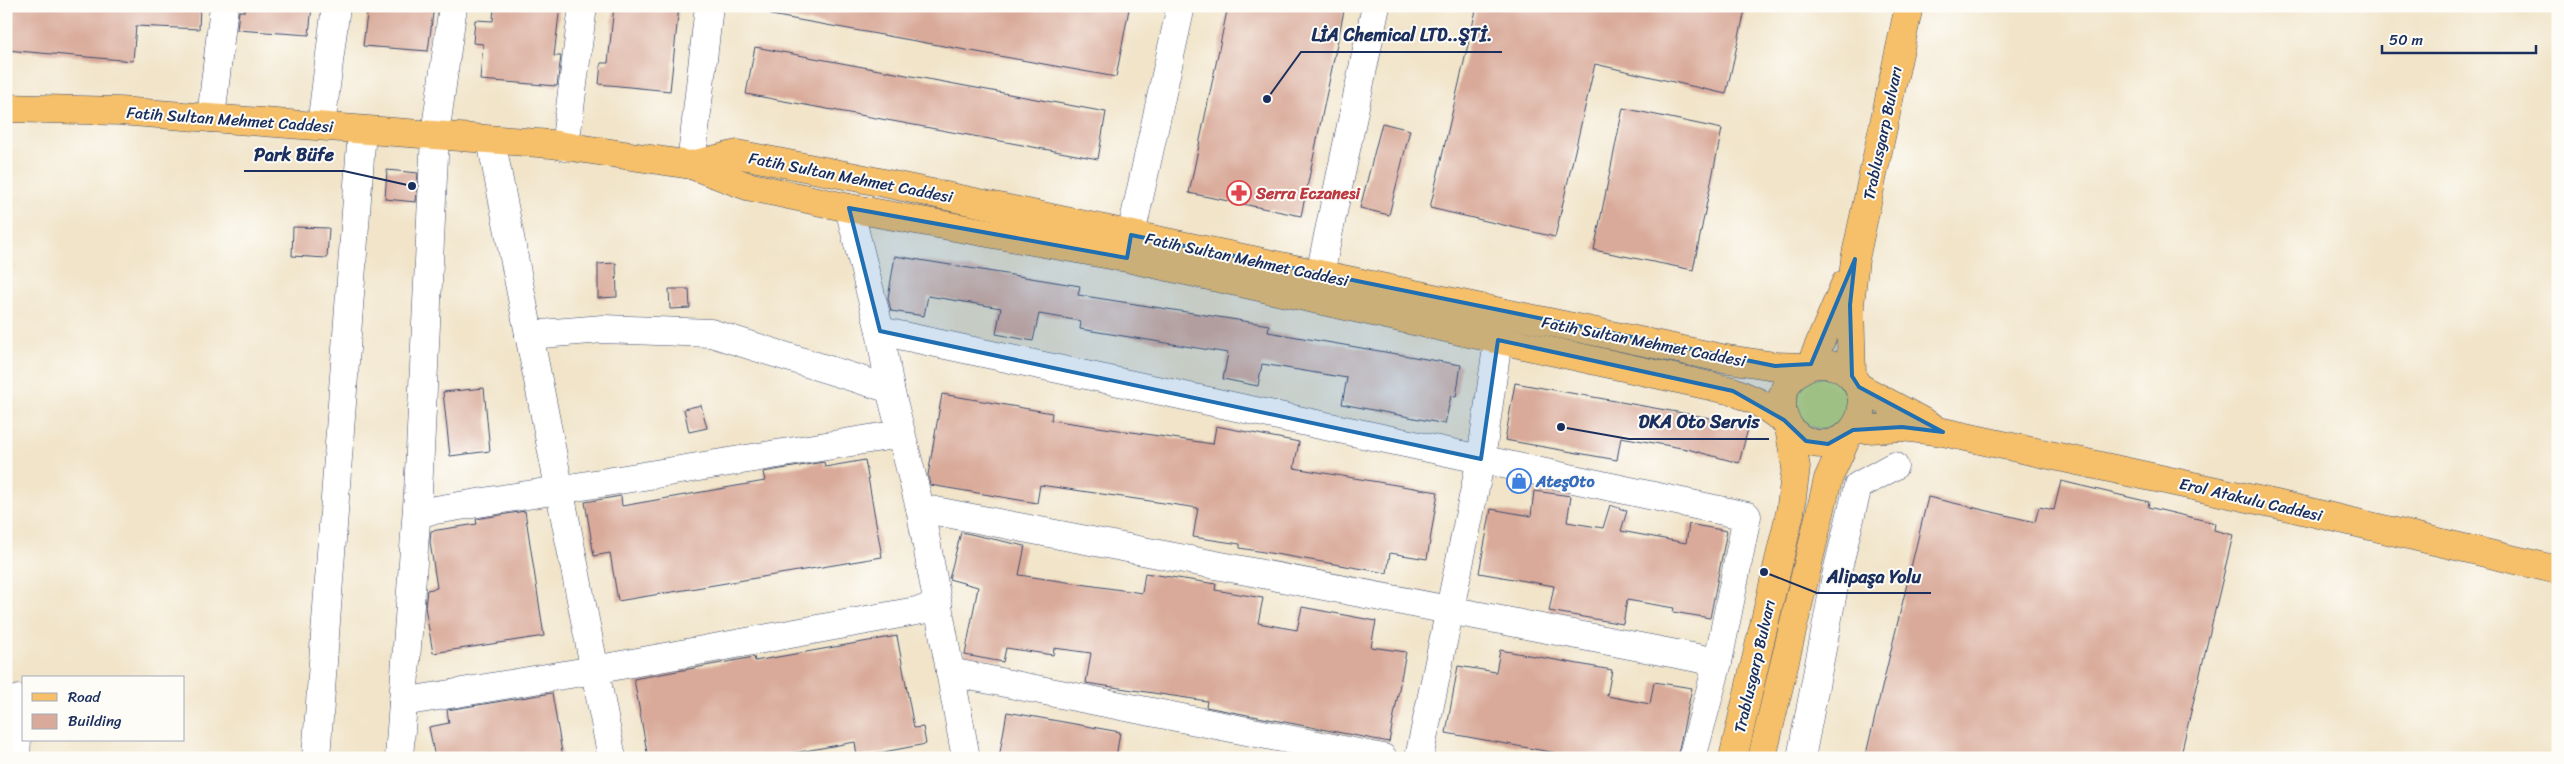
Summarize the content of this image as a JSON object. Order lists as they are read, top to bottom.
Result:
{
  "streets": {
    "main road": ["Fatih Sultan Mehmet Caddesi", "Trablusgarp Bulvarı", "Erol Atakulu Caddesi"]
  },
  "crossings": [
    ["Fatih Sultan Mehmet Caddesi", "Trablusgarp Bulvarı"]
  ],
  "places": {
    "other": [
      "LİA Chemical LTD..ŞTİ.",
      "Park Büfe",
      "DKA Oto Servis",
      "Alipaşa Yolu"
    ],
    "pharmacy": ["Serra Eczanesi"],
    "shop": ["AteşOto"]
  },
  "legend": ["Road", "Building"],
  "scale_bar": "50 m"
}
